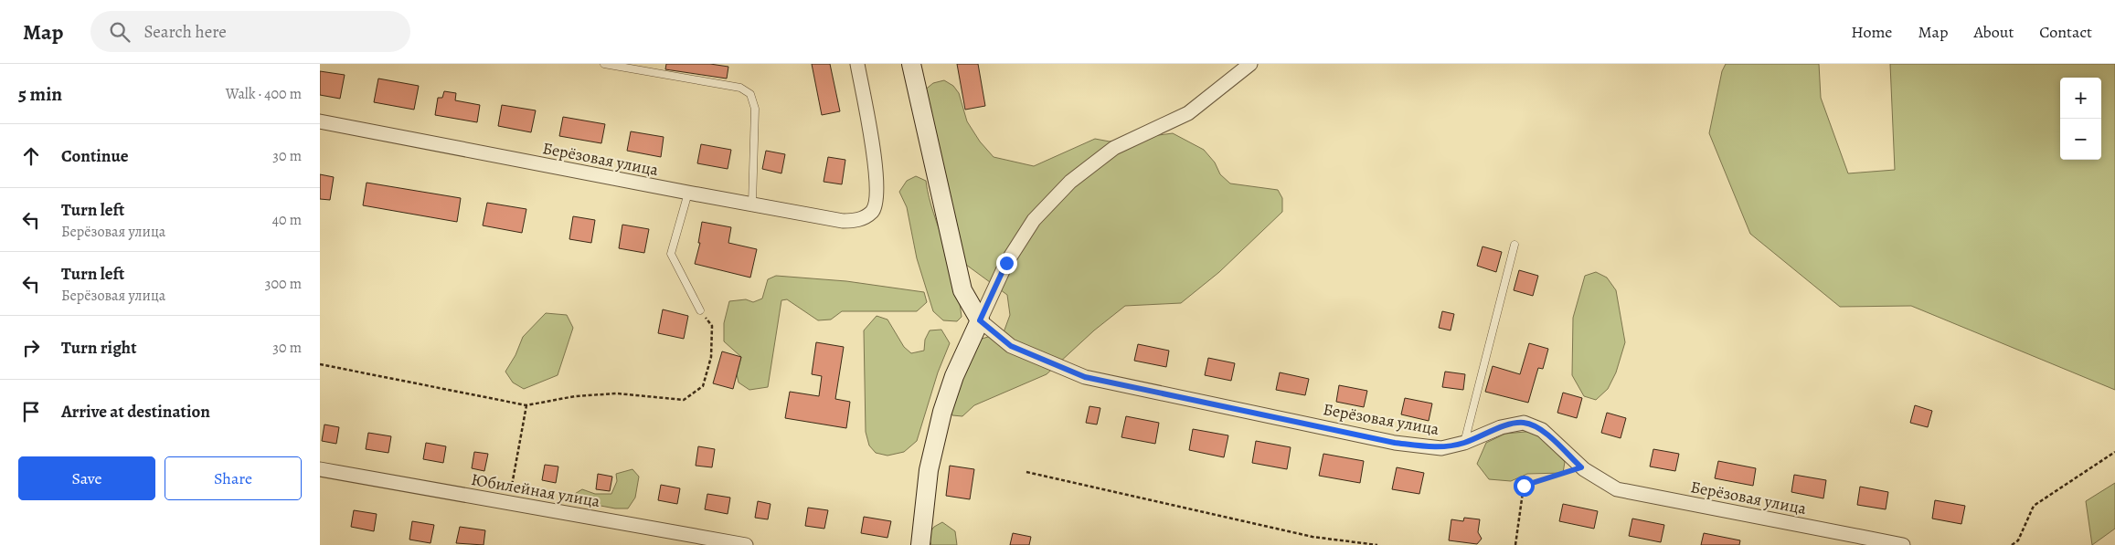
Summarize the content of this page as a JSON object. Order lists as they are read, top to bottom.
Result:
{
  "streets": {
    "street": ["Берёзовая улица", "Юбилейная улица"]
  },
  "page": {
    "header": "Map",
    "search": "Search here",
    "nav": [
      "Home",
      "Map",
      "About",
      "Contact"
    ],
    "heading": ["5 min", "Walk · 400 m"],
    "map_buttons": ["+", "−"],
    "list": [
      ["Continue", "30 m"],
      ["Turn left", "Берёзовая улица", "40 m"],
      ["Turn left", "Берёзовая улица", "300 m"],
      ["Turn right", "30 m"],
      "Arrive at destination"
    ],
    "buttons": ["Save", "Share"]
  }
}
